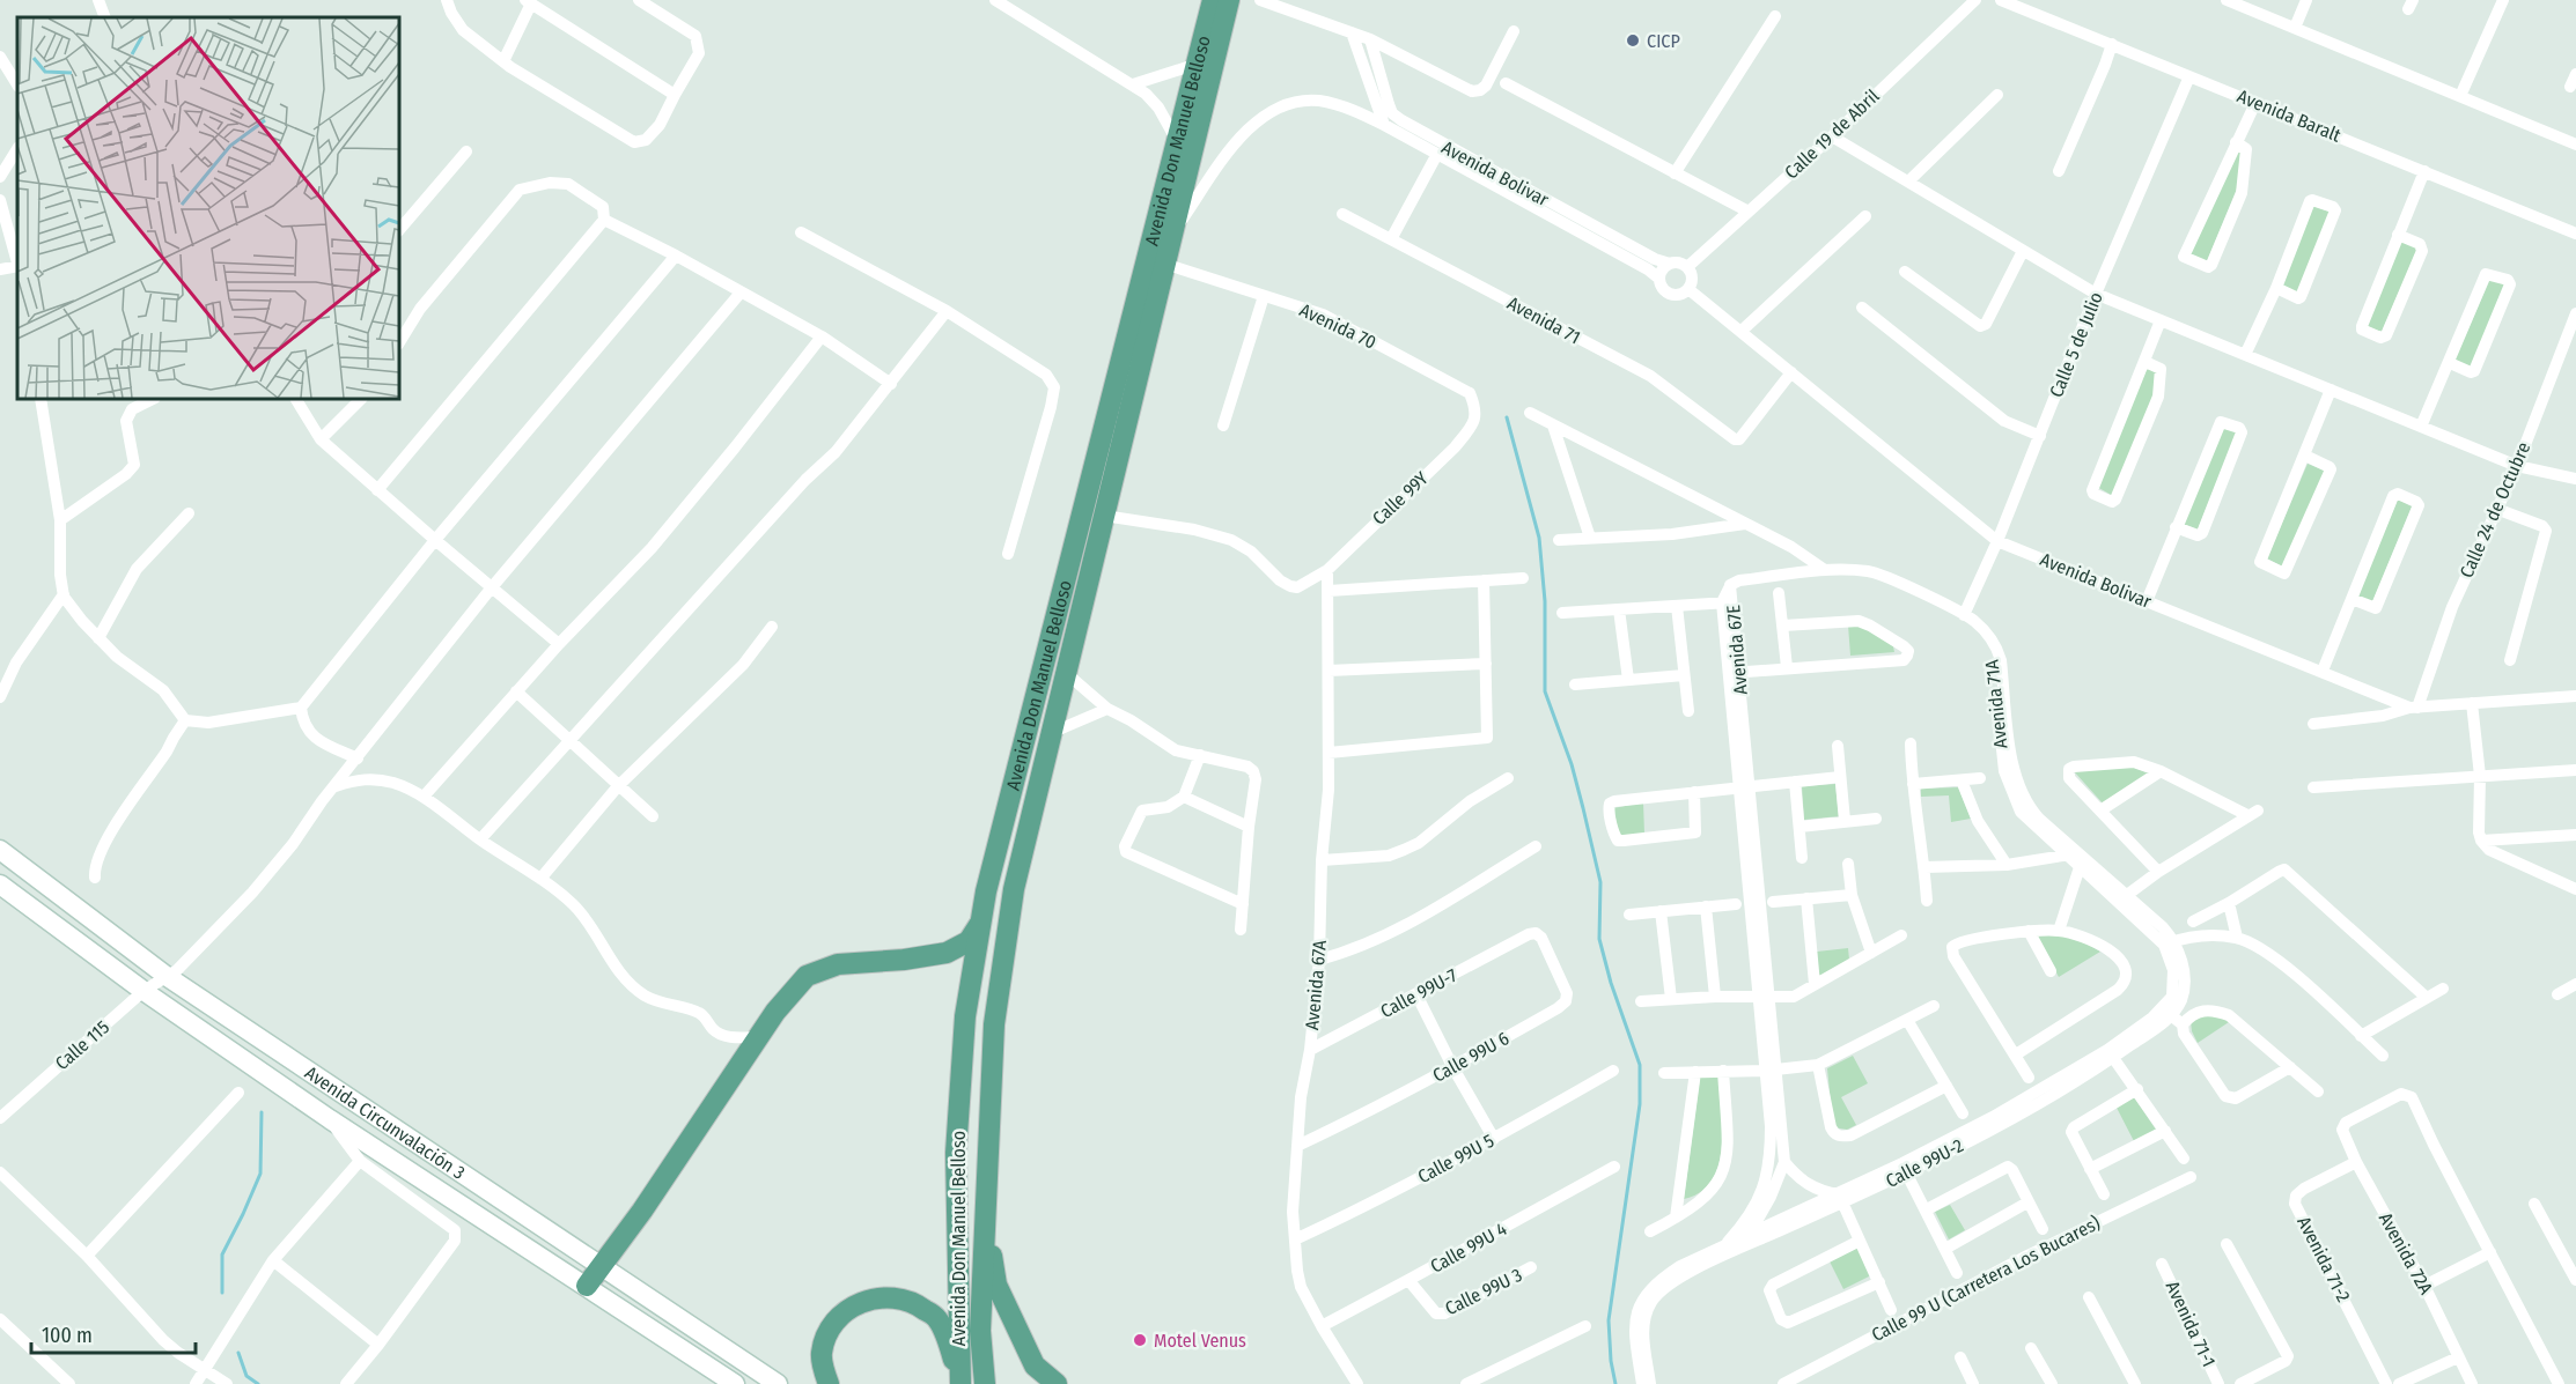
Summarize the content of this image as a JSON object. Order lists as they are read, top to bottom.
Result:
{
  "streets": {
    "main road": ["Avenida Don Manuel Belloso", "Avenida Circunvalación 3"],
    "street": [
      "Avenida Baralt",
      "Calle 19 de Abril",
      "Avenida Bolivar",
      "Avenida 71",
      "Avenida 70",
      "Calle 5 de Julio",
      "Calle 99Y",
      "Calle 24 de Octubre",
      "Avenida 67E",
      "Avenida 71A",
      "Avenida 67A",
      "Calle 99U-7",
      "Calle 115",
      "Calle 99U 6",
      "Calle 99U 5",
      "Calle 99U-2",
      "Calle 99U 4",
      "Avenida 72A",
      "Avenida 71-2",
      "Calle 99 U (Carretera Los Bucares)",
      "Calle 99U 3",
      "Avenida 71-1"
    ]
  },
  "crossings": [
    ["Avenida Baralt", "Calle 5 de Julio"],
    ["Calle 19 de Abril", "Avenida Bolivar"],
    ["Avenida Don Manuel Belloso", "Avenida 70"],
    ["Avenida Don Manuel Belloso", "Calle 99Y"],
    ["Avenida Bolivar", "Avenida 71"],
    ["Avenida Bolivar", "Calle 5 de Julio"],
    ["Avenida Bolivar", "Calle 24 de Octubre"],
    ["Avenida 70", "Calle 99Y"],
    ["Calle 5 de Julio", "Avenida 71A"],
    ["Calle 99Y", "Avenida 67A"],
    ["Avenida 67E", "Calle 99U-2"],
    ["Avenida 71A", "Calle 99U-2"],
    ["Avenida 67A", "Calle 99U-7"],
    ["Avenida 67A", "Calle 99U 6"],
    ["Avenida 67A", "Calle 99U 5"],
    ["Avenida 67A", "Calle 99U 4"],
    ["Calle 99U-7", "Calle 99U 6"],
    ["Calle 115", "Avenida Circunvalación 3"],
    ["Calle 99U 4", "Calle 99U 3"],
    ["Avenida 72A", "Avenida 71-2"]
  ],
  "places": ["CICP", "Motel Venus"],
  "scale_bar": "100 m"
}
